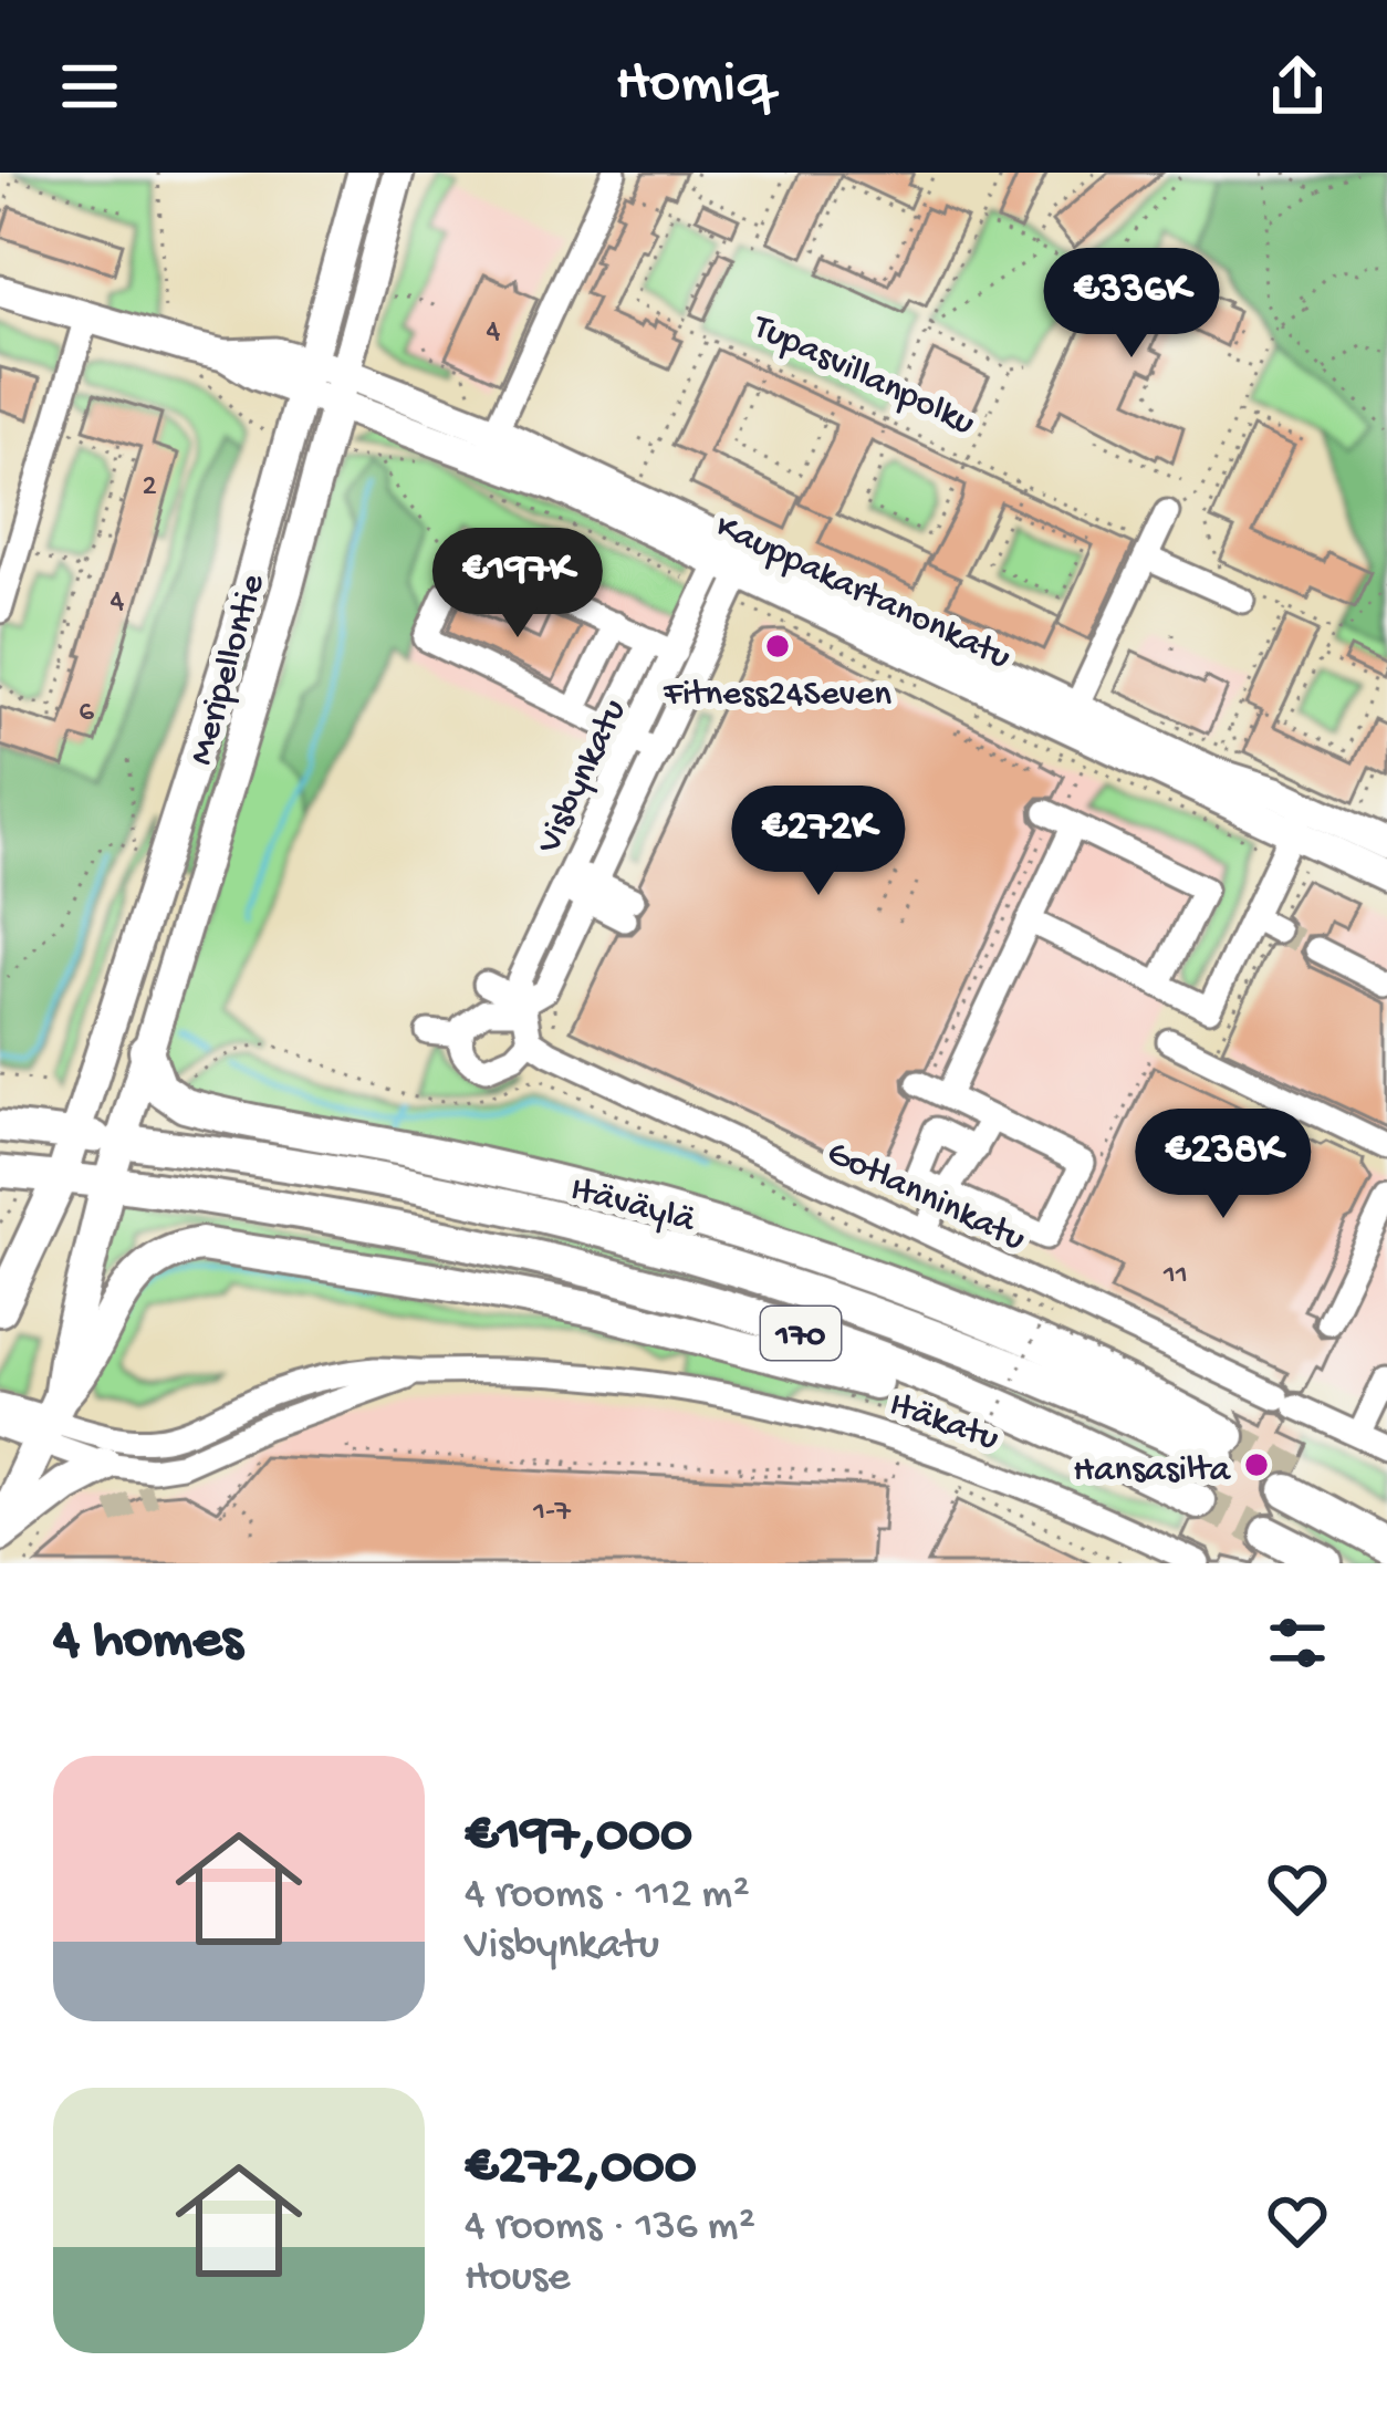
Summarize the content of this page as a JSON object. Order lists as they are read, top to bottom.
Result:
{
  "streets": {
    "highway": ["Itäväylä", "170"],
    "main road": ["Kauppakartanonkatu", "Meripellontie"],
    "street": ["Visbynkatu", "Gotlanninkatu", "Itäkatu"],
    "path": ["Tupasvillanpolku"]
  },
  "crossings": [
    ["Tupasvillanpolku", "Kauppakartanonkatu"],
    ["Kauppakartanonkatu", "Meripellontie"],
    ["Kauppakartanonkatu", "Visbynkatu"],
    ["Meripellontie", "Itäväylä"],
    ["Meripellontie", "170"],
    ["Visbynkatu", "Gotlanninkatu"]
  ],
  "places": ["Fitness24Seven", "Hansasilta"],
  "house_numbers": [
    "4",
    "2",
    "4",
    "6",
    "11",
    "1-7"
  ],
  "page": {
    "header": "Homiq",
    "price": [
      "€336K",
      "€197K",
      "€272K",
      "€238K"
    ],
    "heading": "4 homes",
    "list": [
      {
        "name": "€197,000",
        "note": "4 rooms · 112 m² · Visbynkatu"
      },
      {
        "name": "€272,000",
        "note": "4 rooms · 136 m² · House"
      }
    ]
  }
}
